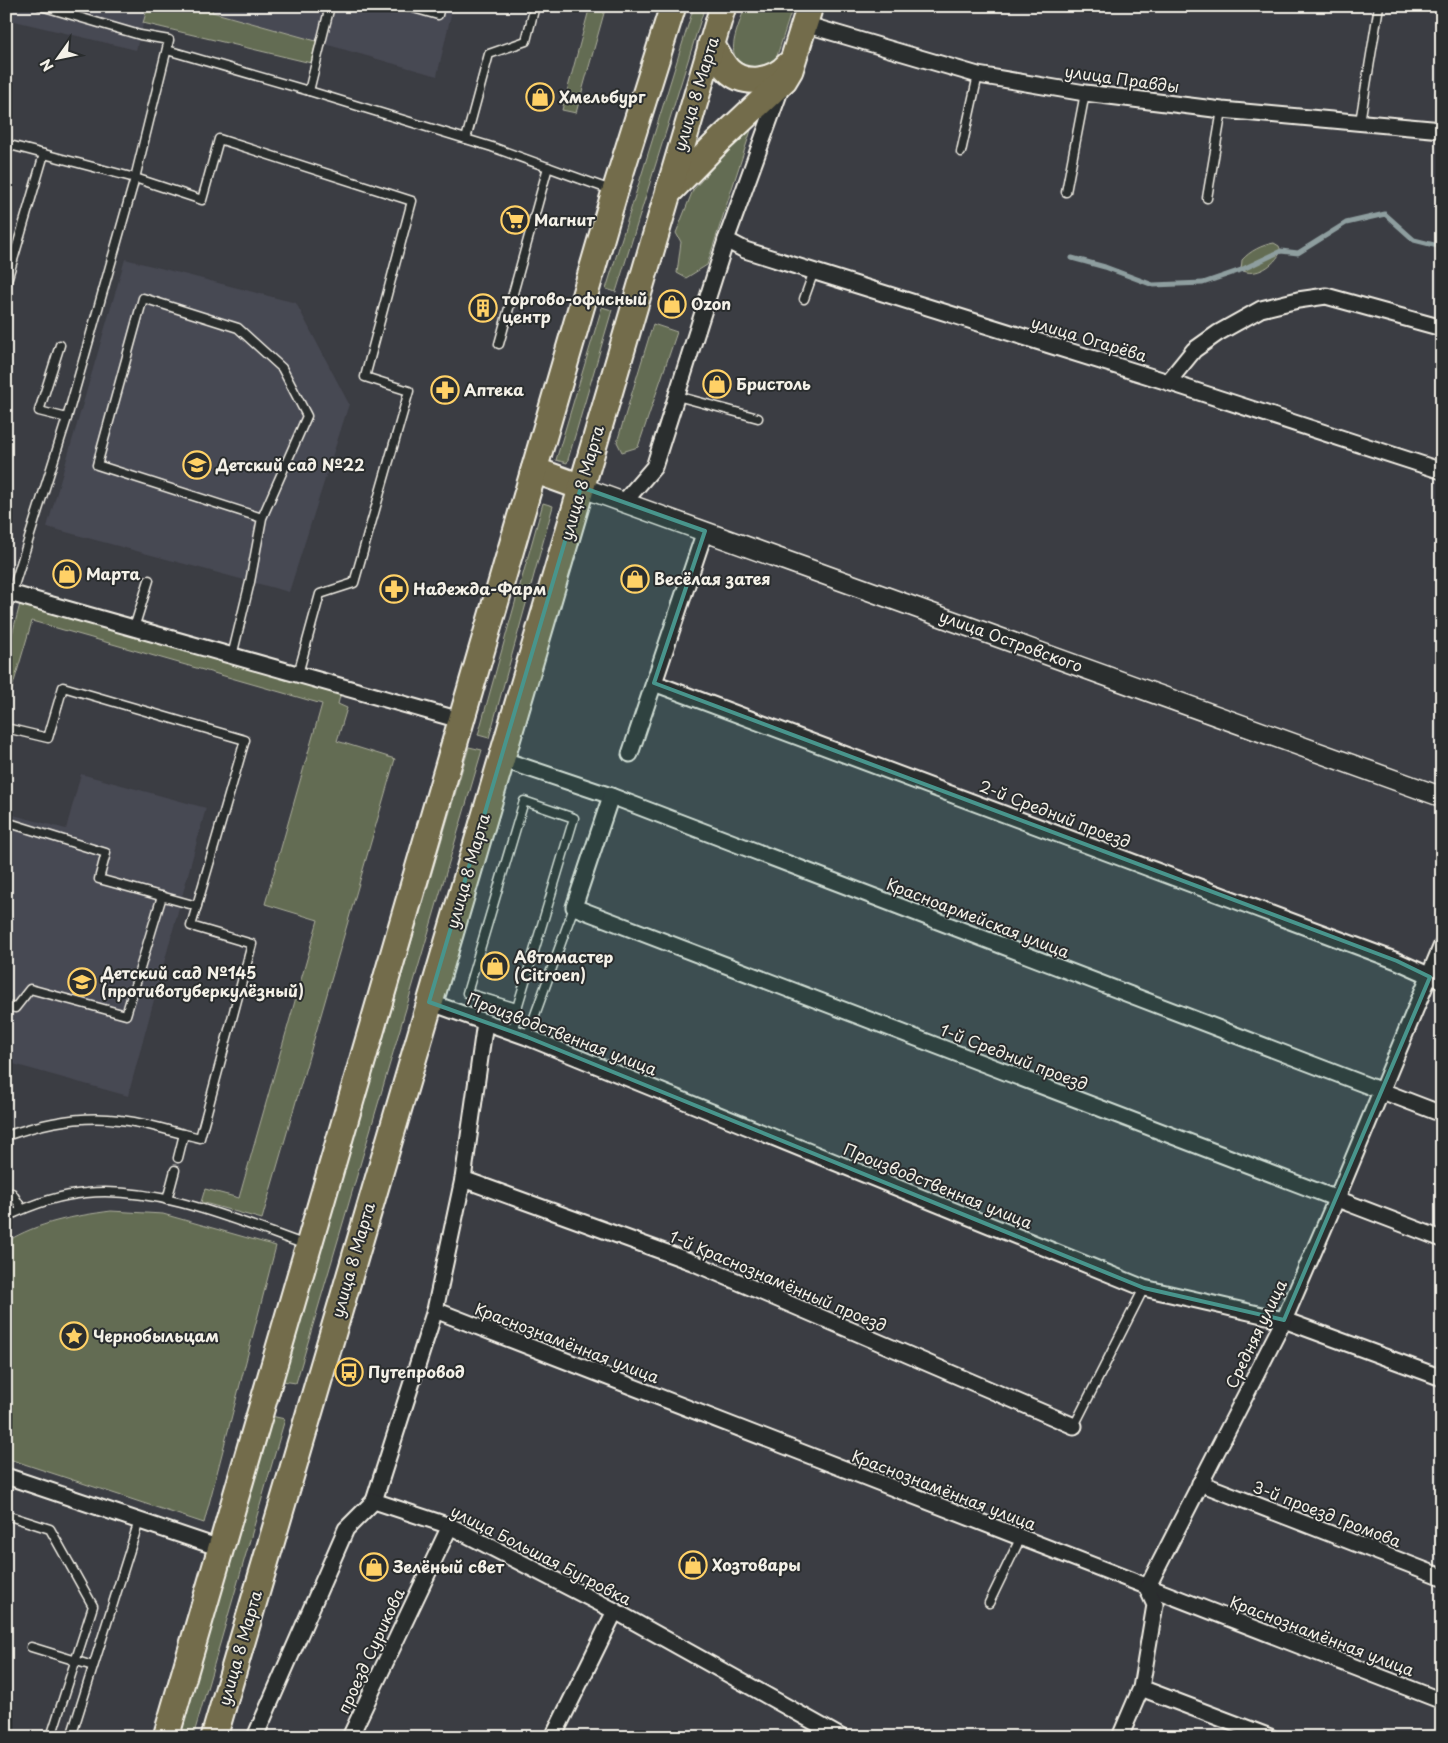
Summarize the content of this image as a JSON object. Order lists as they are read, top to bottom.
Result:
{
  "streets": {
    "main road": ["улица 8 Марта"],
    "street": [
      "улица Правды",
      "улица Огарёва",
      "улица Островского",
      "2-й Средний проезд",
      "Красноармейская улица",
      "Производственная улица",
      "1-й Средний проезд",
      "1-й Краснознамённый проезд",
      "Средняя улица",
      "Краснознамённая улица",
      "3-й проезд Громова",
      "улица Большая Бугровка",
      "проезд Сурикова"
    ]
  },
  "crossings": [
    ["улица 8 Марта", "улица Островского"],
    ["улица 8 Марта", "Красноармейская улица"],
    ["улица 8 Марта", "Производственная улица"],
    ["2-й Средний проезд", "Средняя улица"],
    ["Красноармейская улица", "Средняя улица"],
    ["Производственная улица", "Средняя улица"],
    ["1-й Средний проезд", "Средняя улица"],
    ["Средняя улица", "Краснознамённая улица"],
    ["Средняя улица", "3-й проезд Громова"],
    ["улица Большая Бугровка", "проезд Сурикова"]
  ],
  "places": {
    "shop": [
      "Хмельбург",
      "Ozon",
      "Бристоль",
      "Марта",
      "Весёлая затея",
      "Автомастер (Citroen)",
      "Хозтовары",
      "Зелёный свет"
    ],
    "supermarket": ["Магнит"],
    "building": ["торгово-офисный центр"],
    "pharmacy": ["Аптека", "Надежда-Фарм"],
    "school or university": ["Детский сад №22", "Детский сад №145 (противотуберкулёзный)"],
    "place": ["Чернобыльцам"],
    "bus stop": ["Путепровод"]
  },
  "north": "bottom left"
}
